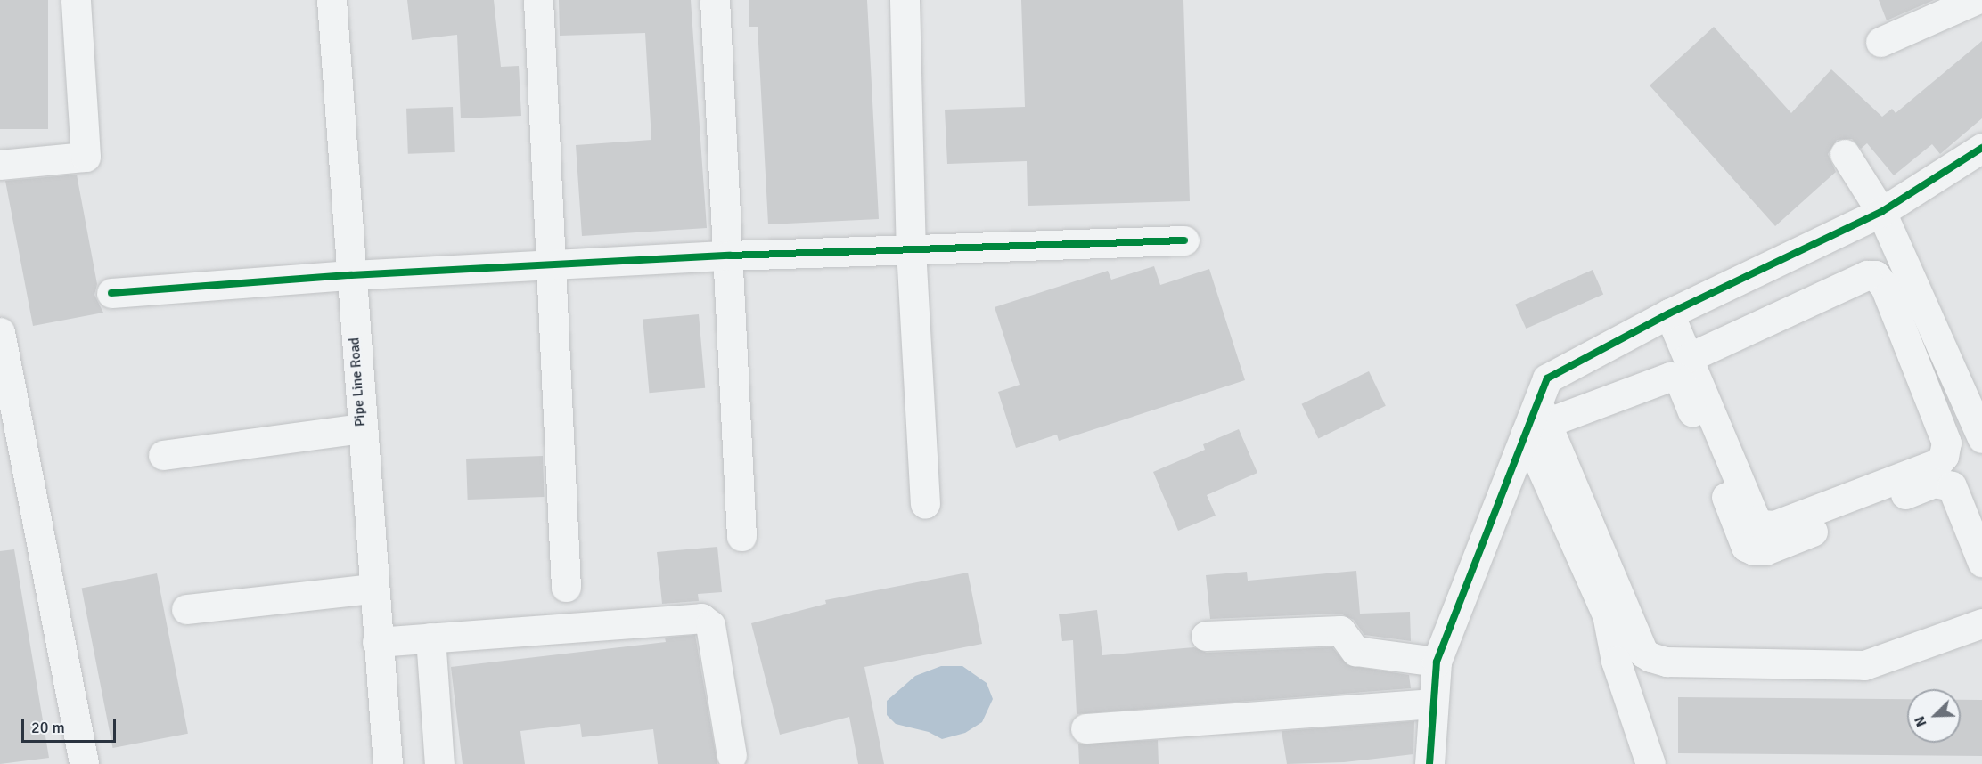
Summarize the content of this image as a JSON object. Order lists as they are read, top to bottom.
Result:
{
  "streets": {
    "street": ["Pipe Line Road"]
  },
  "scale_bar": "20 m",
  "north": "bottom left"
}
